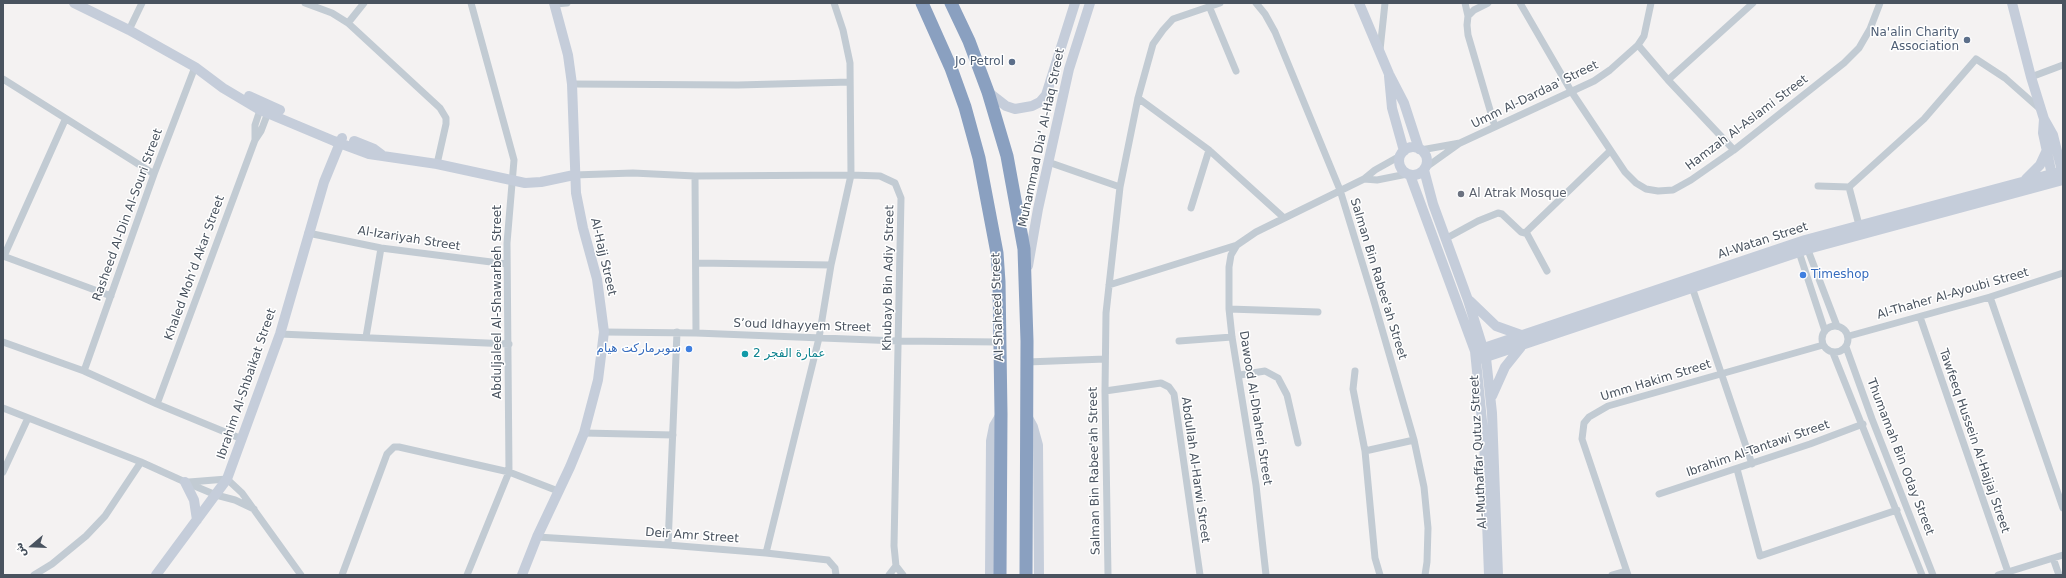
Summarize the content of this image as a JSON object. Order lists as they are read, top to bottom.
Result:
{
  "streets": {
    "highway": ["Al-Shaheed Street"],
    "street": [
      "Umm Al-Dardaa' Street",
      "Hamzah Al-Aslami Street",
      "Muhammad Dia' Al-Haq Street",
      "Rasheed Al-Din Al-Souri Street",
      "Al-Izariyah Street",
      "Al-Watan Street",
      "Al-Hajj Street",
      "Khaled Moh’d Akar Street",
      "Khubayb Bin Adiy Street",
      "Salman Bin Rabee'ah Street",
      "Al-Thaher Al-Ayoubi Street",
      "Abduljaleel Al-Shawarbeh Street",
      "S’oud Idhayyem Street",
      "Umm Hakim Street",
      "Ibrahim Al-Shbaikat Street",
      "Dawood Al-Dhaheri Street",
      "Tawfeeq Hussein Al-Hajjaj Street",
      "Ibrahim Al-Tantawi Street",
      "Al-Muthaffar Qutuz Street",
      "Thumamah Bin Oday Street",
      "Abdullah Al-Harwi Street",
      "Deir Amr Street"
    ]
  },
  "crossings": [
    ["Umm Al-Dardaa' Street", "Hamzah Al-Aslami Street"],
    ["Umm Al-Dardaa' Street", "Al-Muthaffar Qutuz Street"],
    ["Al-Izariyah Street", "Abduljaleel Al-Shawarbeh Street"],
    ["Al-Izariyah Street", "Ibrahim Al-Shbaikat Street"],
    ["Al-Watan Street", "Al-Muthaffar Qutuz Street"],
    ["Al-Hajj Street", "Khubayb Bin Adiy Street"],
    ["Al-Hajj Street", "S’oud Idhayyem Street"],
    ["Al-Hajj Street", "Deir Amr Street"],
    ["Khubayb Bin Adiy Street", "S’oud Idhayyem Street"],
    ["Salman Bin Rabee'ah Street", "Abdullah Al-Harwi Street"],
    ["Al-Thaher Al-Ayoubi Street", "Umm Hakim Street"],
    ["Al-Thaher Al-Ayoubi Street", "Tawfeeq Hussein Al-Hajjaj Street"],
    ["Al-Thaher Al-Ayoubi Street", "Thumamah Bin Oday Street"],
    ["Al-Shaheed Street", "S’oud Idhayyem Street"],
    ["Umm Hakim Street", "Thumamah Bin Oday Street"],
    ["Ibrahim Al-Tantawi Street", "Thumamah Bin Oday Street"]
  ],
  "places": [
    "Na'alin Charity Association",
    "Jo Petrol",
    "Al Atrak Mosque",
    "Timeshop",
    "سوبرماركت هيام",
    "عمارة الفجر 2"
  ],
  "north": "left"
}
